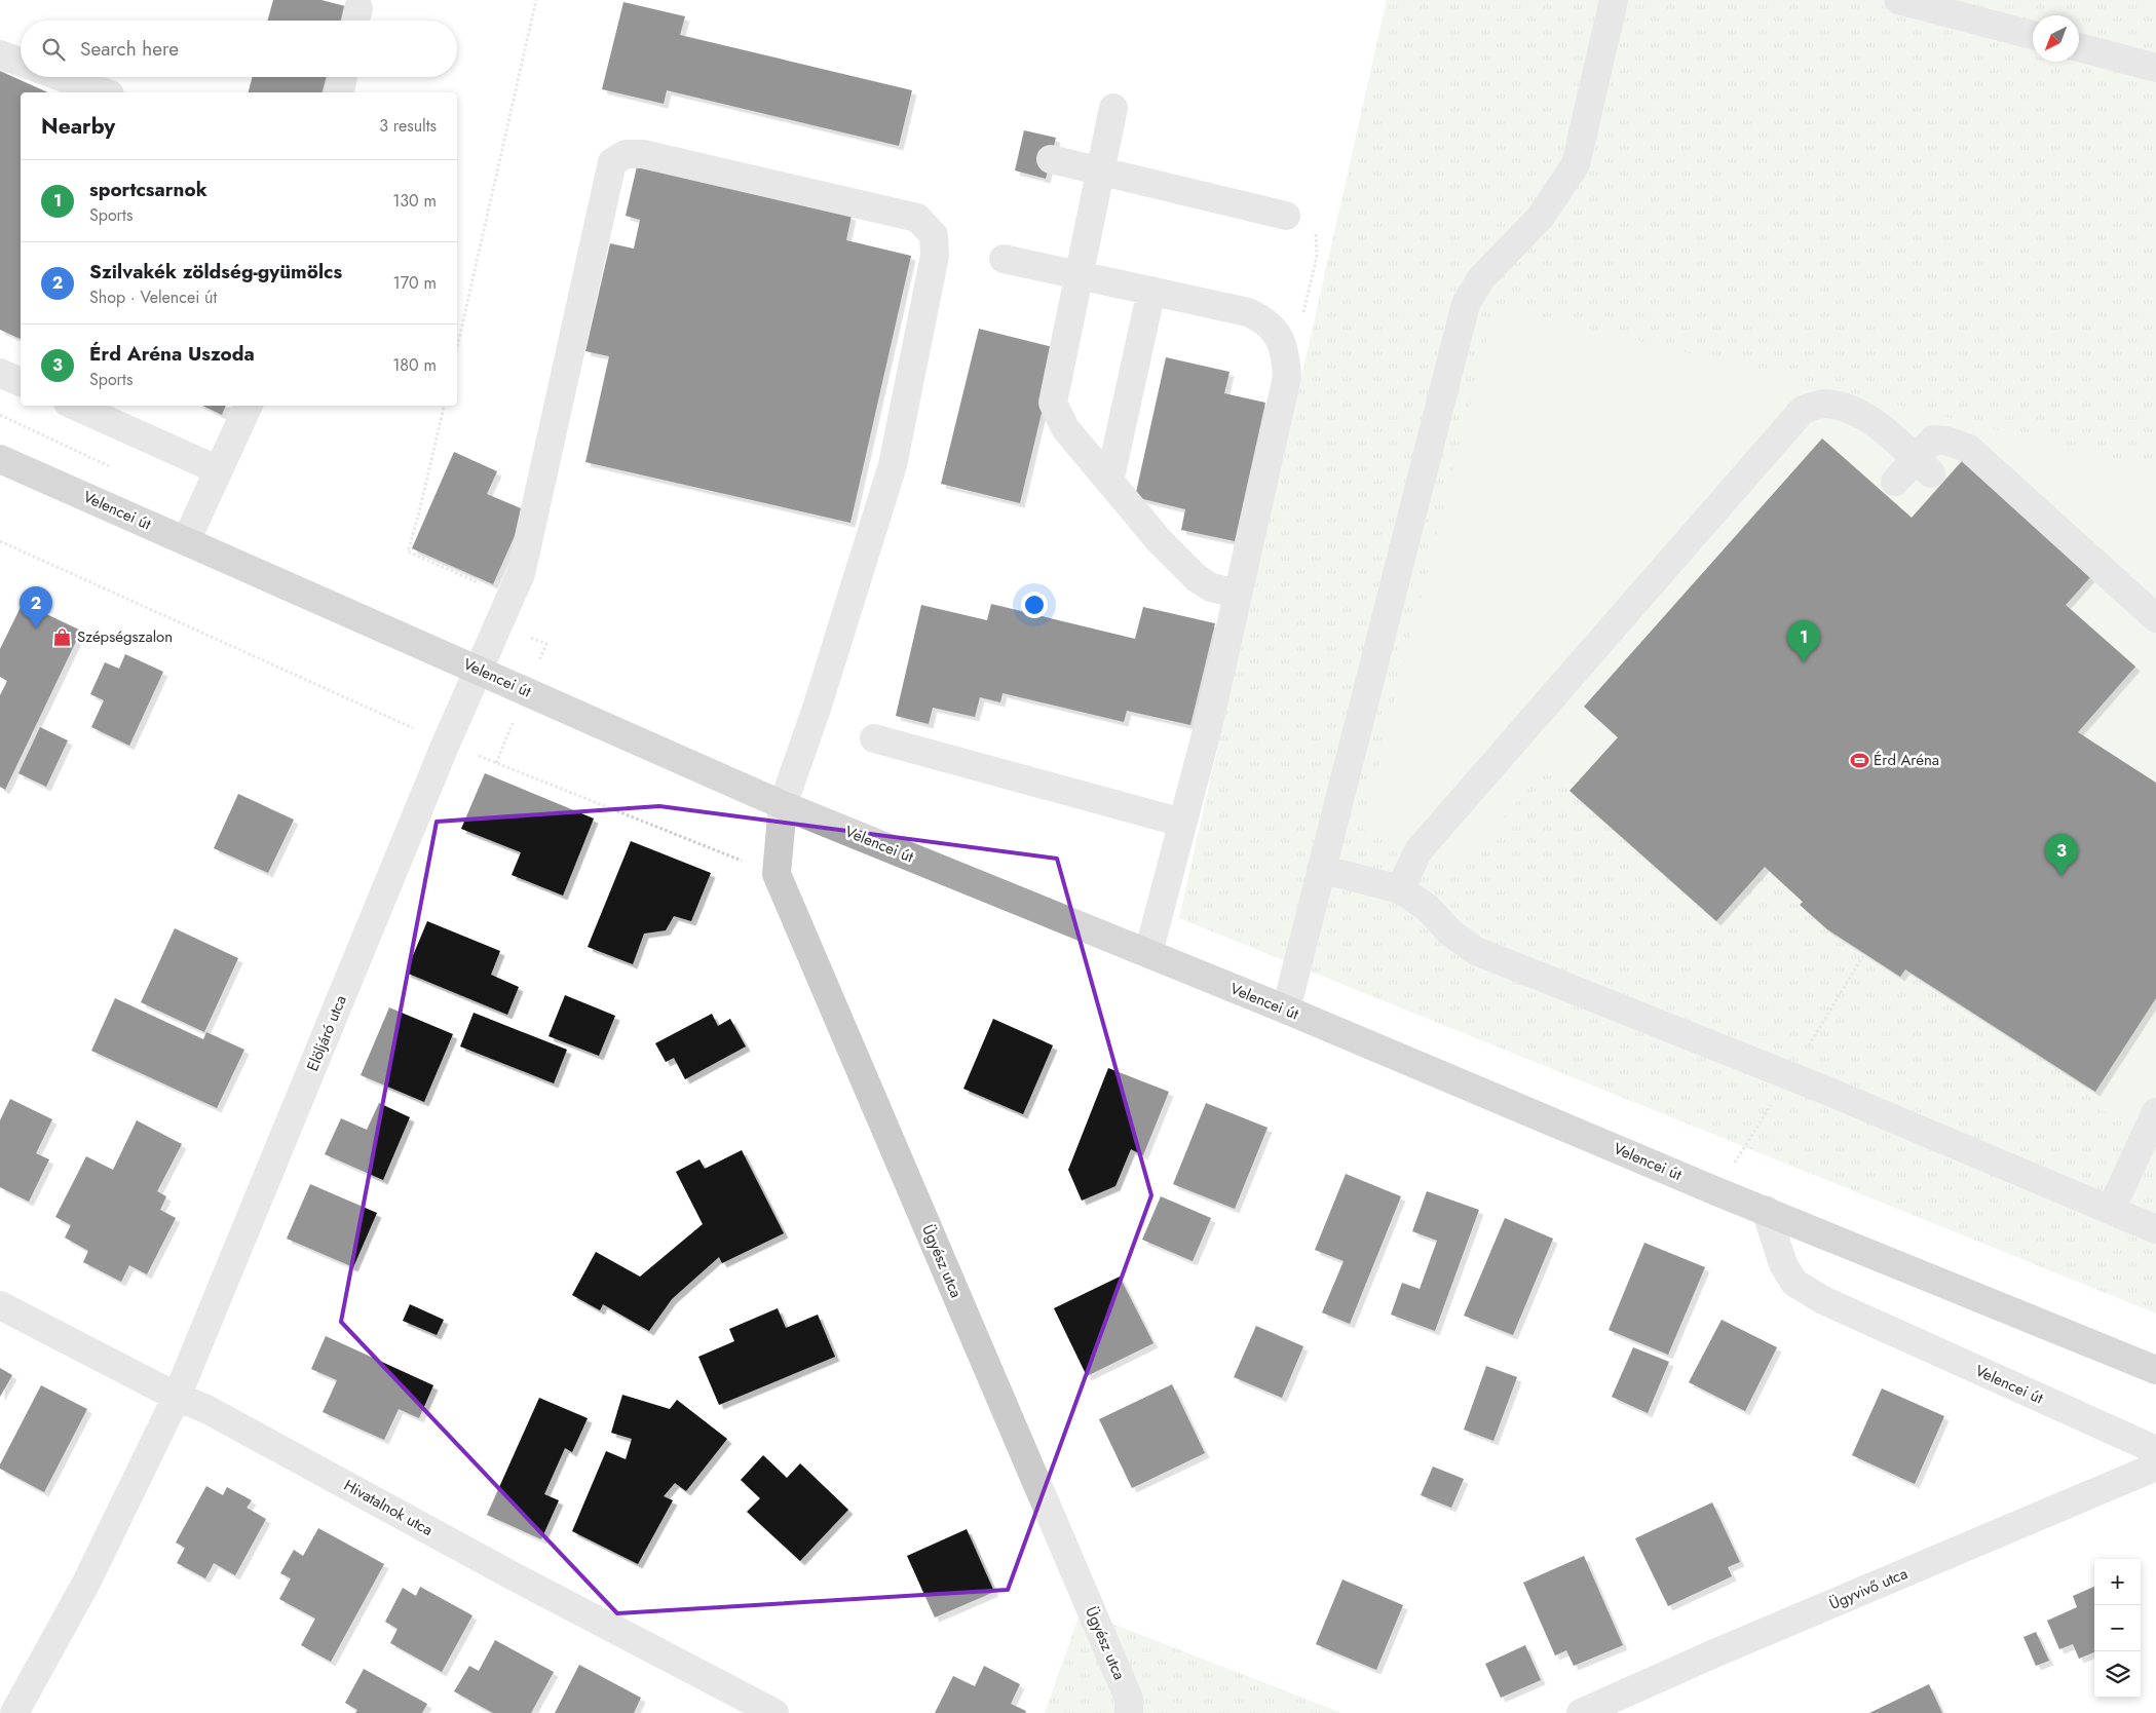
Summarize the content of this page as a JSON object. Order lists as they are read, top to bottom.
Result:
{
  "streets": {
    "main road": ["Velencei út"],
    "street": [
      "Elöljáró utca",
      "Ügyész utca",
      "Hivatalnok utca",
      "Ügyvivő utca"
    ]
  },
  "crossings": [
    ["Velencei út", "Elöljáró utca"],
    ["Velencei út", "Ügyész utca"],
    ["Elöljáró utca", "Ügyész utca"],
    ["Elöljáró utca", "Hivatalnok utca"]
  ],
  "places": {
    "shop": ["Szépségszalon"],
    "sports": ["Érd Aréna"]
  },
  "north": "bottom left",
  "page": {
    "search": "Search here",
    "heading": ["Nearby", "3 results"],
    "list": [
      {
        "mark": "1",
        "name": "sportcsarnok",
        "note": "Sports",
        "value": "130 m"
      },
      {
        "mark": "2",
        "name": "Szilvakék zöldség-gyümölcs",
        "note": "Shop · Velencei út",
        "value": "170 m"
      },
      {
        "mark": "3",
        "name": "Érd Aréna Uszoda",
        "note": "Sports",
        "value": "180 m"
      }
    ],
    "pins": ["2", "1", "3"],
    "map_buttons": ["+", "−"]
  }
}
